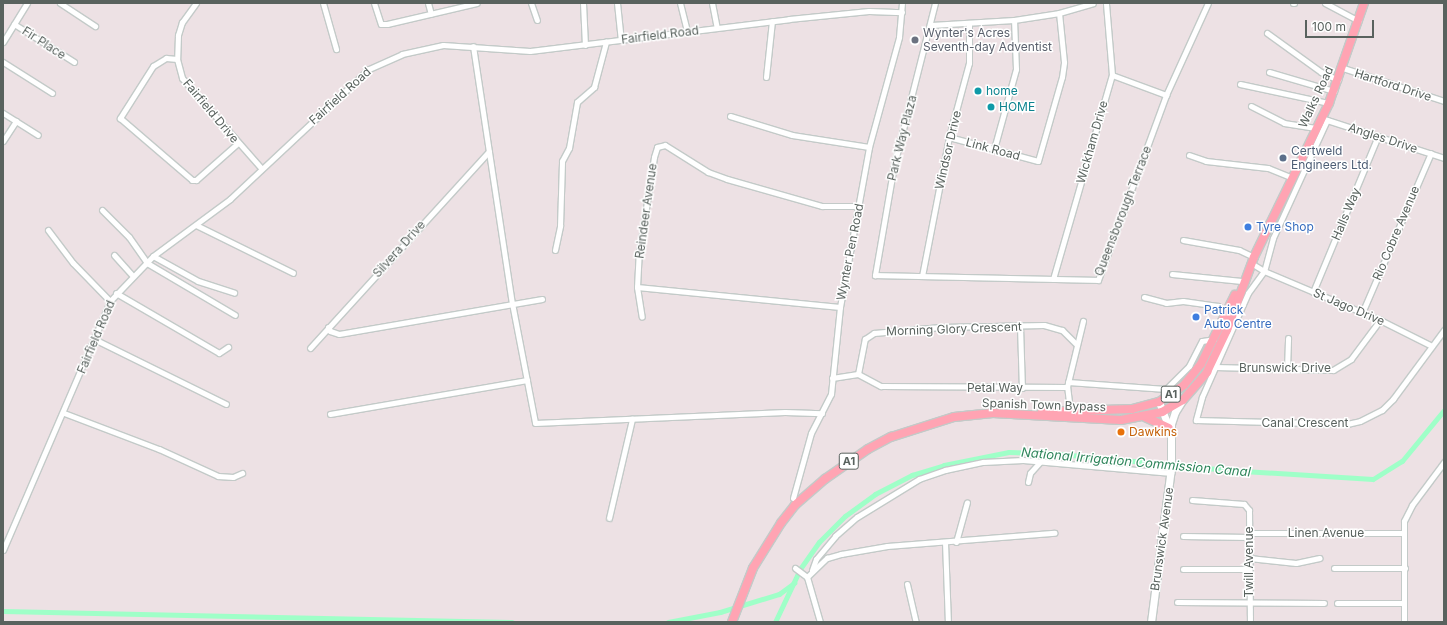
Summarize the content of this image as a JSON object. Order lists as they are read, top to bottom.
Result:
{
  "streets": {
    "main road": [
      "Walks Road",
      "A1",
      "Spanish Town Bypass",
      "Brunswick Avenue"
    ],
    "street": [
      "Fairfield Road",
      "Fir Place",
      "Hartford Drive",
      "Fairfield Drive",
      "Park Way Plaza",
      "Angles Drive",
      "Wickham Drive",
      "Link Road",
      "Windsor Drive",
      "Reindeer Avenue",
      "Queensborough Terrace",
      "Halls Way",
      "Rio Cobre Avenue",
      "Silvera Drive",
      "Wynter Pen Road",
      "St Jago Drive",
      "Morning Glory Crescent",
      "Brunswick Drive",
      "Petal Way",
      "Canal Crescent",
      "Linen Avenue",
      "Twill Avenue"
    ]
  },
  "crossings": [
    ["Fairfield Road", "Fairfield Drive"],
    ["Fairfield Road", "Wynter Pen Road"],
    ["Hartford Drive", "Walks Road"],
    ["Walks Road", "Angles Drive"],
    ["Walks Road", "St Jago Drive"],
    ["Walks Road", "Petal Way"],
    ["Walks Road", "Spanish Town Bypass"],
    ["Walks Road", "Brunswick Avenue"],
    ["Park Way Plaza", "Queensborough Terrace"],
    ["Angles Drive", "Halls Way"],
    ["Angles Drive", "Rio Cobre Avenue"],
    ["Wickham Drive", "Queensborough Terrace"],
    ["Link Road", "Windsor Drive"],
    ["Windsor Drive", "Queensborough Terrace"],
    ["Reindeer Avenue", "Wynter Pen Road"],
    ["Halls Way", "St Jago Drive"],
    ["Rio Cobre Avenue", "St Jago Drive"],
    ["St Jago Drive", "Brunswick Drive"],
    ["St Jago Drive", "Canal Crescent"],
    ["Morning Glory Crescent", "Petal Way"],
    ["Brunswick Drive", "Canal Crescent"],
    ["Spanish Town Bypass", "Brunswick Avenue"],
    ["Linen Avenue", "Twill Avenue"]
  ],
  "water": ["National Irrigation Commission Canal"],
  "places": [
    "Wynter's Acres Seventh-day Adventist",
    "home",
    "HOME",
    "Certweld Engineers Ltd.",
    "Tyre Shop",
    "Patrick Auto Centre",
    "Dawkins"
  ],
  "scale_bar": "100 m"
}
